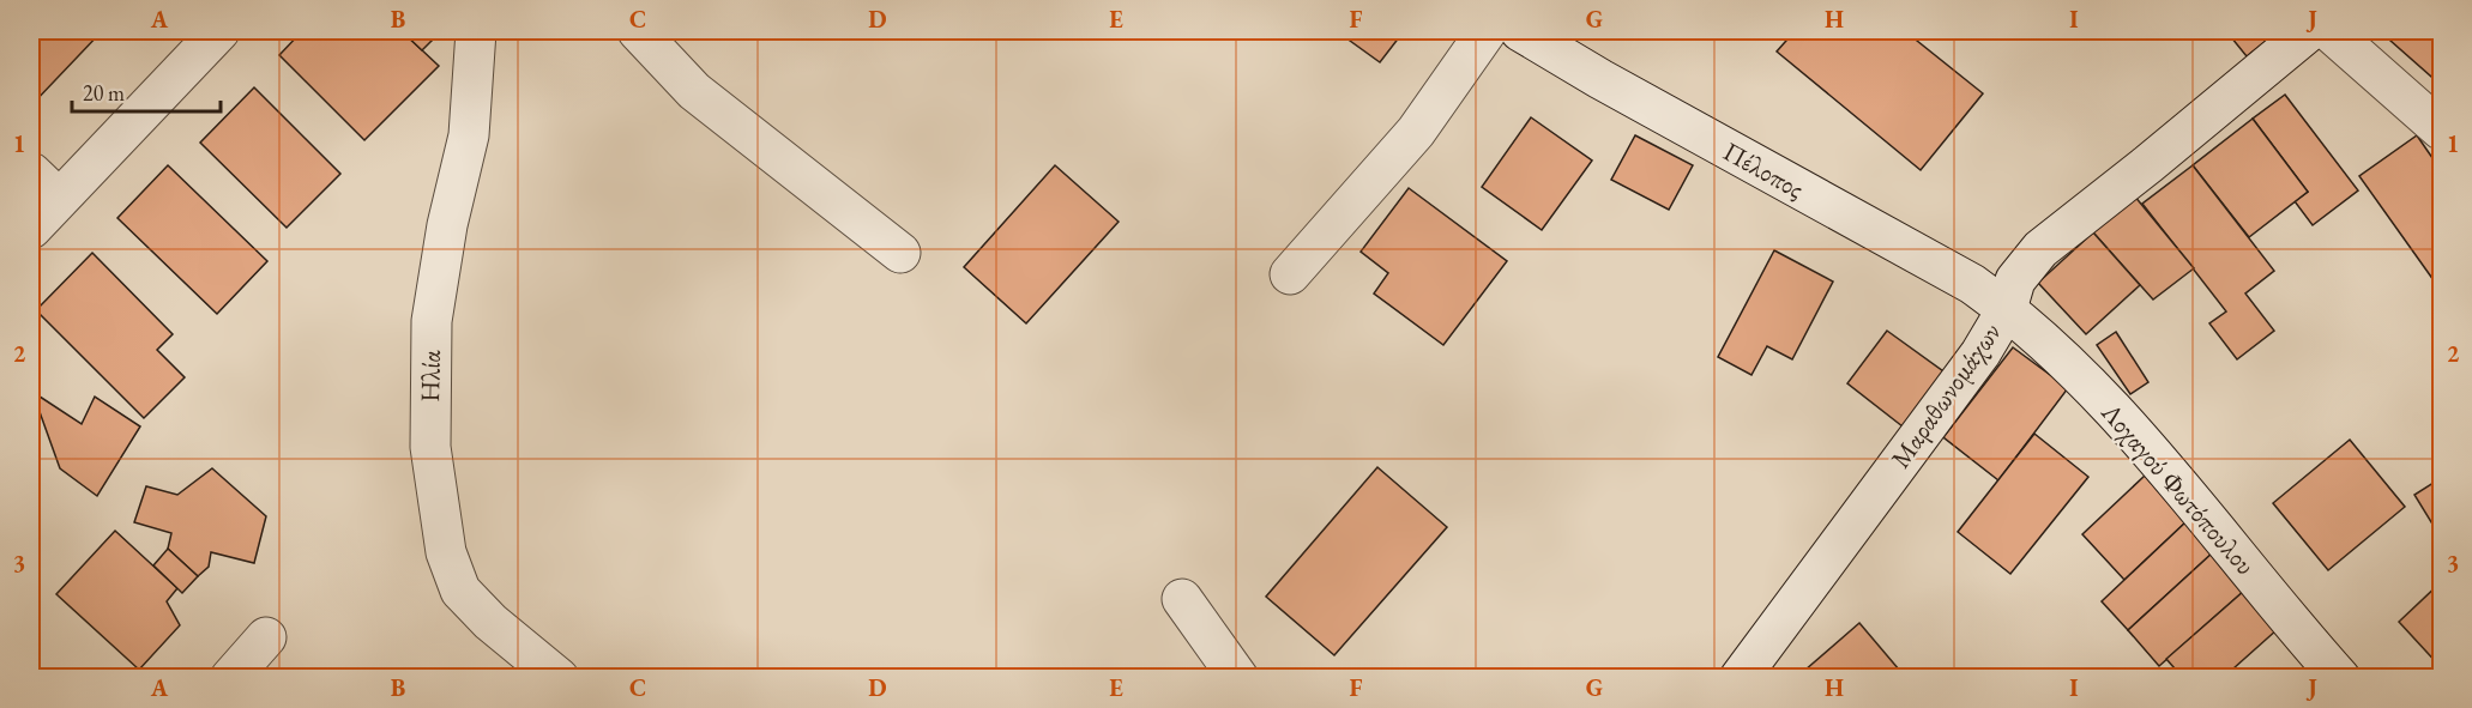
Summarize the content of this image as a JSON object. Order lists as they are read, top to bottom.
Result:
{
  "streets": {
    "street": [
      "Πέλοπος",
      "Ηλία",
      "Μαραθωνομάχων",
      "Λοχαγού Φωτόπουλου"
    ]
  },
  "crossings": [
    ["Πέλοπος", "Μαραθωνομάχων"],
    ["Πέλοπος", "Λοχαγού Φωτόπουλου"],
    ["Μαραθωνομάχων", "Λοχαγού Φωτόπουλου"]
  ],
  "scale_bar": "20 m",
  "grid": {
    "columns": [
      "A",
      "B",
      "C",
      "D",
      "E",
      "F",
      "G",
      "H",
      "I",
      "J"
    ],
    "rows": ["1", "2", "3"]
  }
}
